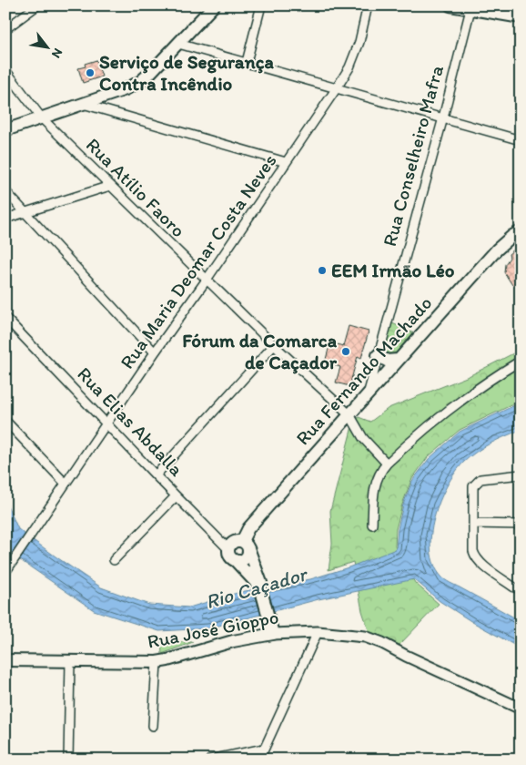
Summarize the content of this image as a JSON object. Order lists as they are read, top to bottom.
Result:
{
  "streets": {
    "main road": ["Rua Fernando Machado", "Rua José Gioppo"],
    "street": [
      "Rua Conselheiro Mafra",
      "Rua Atílio Faoro",
      "Rua Maria Deomar Costa Neves",
      "Rua Elias Abdalla"
    ]
  },
  "crossings": [
    ["Rua Conselheiro Mafra", "Rua Fernando Machado"],
    ["Rua Atílio Faoro", "Rua Maria Deomar Costa Neves"],
    ["Rua Atílio Faoro", "Rua Fernando Machado"],
    ["Rua Maria Deomar Costa Neves", "Rua Elias Abdalla"],
    ["Rua Fernando Machado", "Rua Elias Abdalla"]
  ],
  "water": ["Rio Caçador"],
  "places": ["Serviço de Segurança Contra Incêndio", "EEM Irmão Léo", "Fórum da Comarca de Caçador"],
  "north": "bottom right"
}
